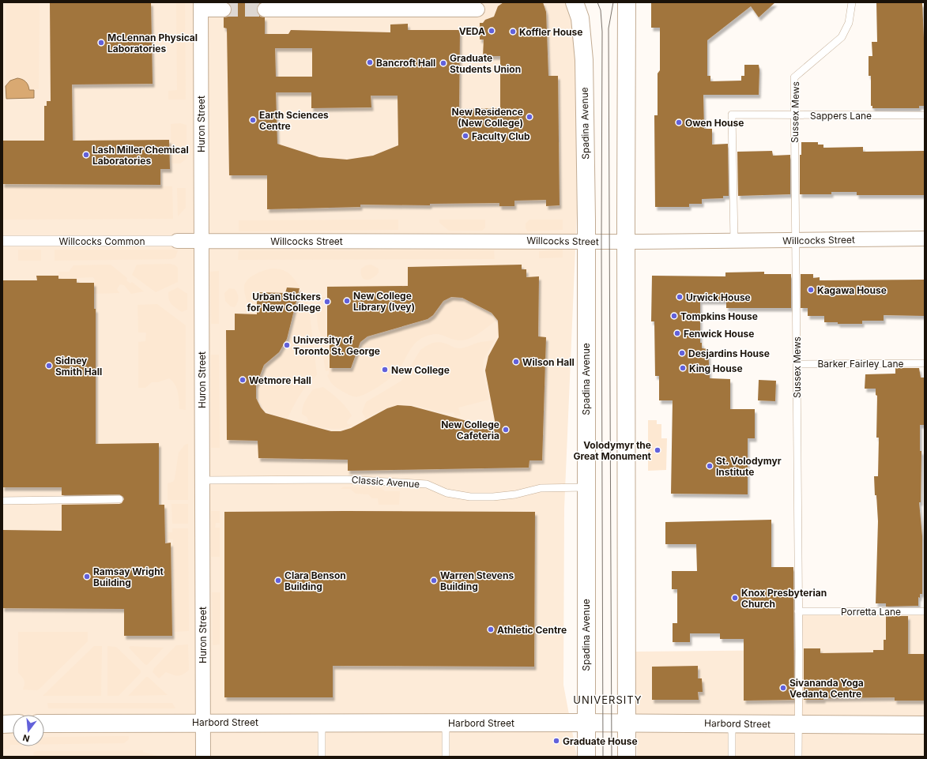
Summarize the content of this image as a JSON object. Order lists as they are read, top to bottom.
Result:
{
  "streets": {
    "main road": ["Spadina Avenue", "Harbord Street"],
    "street": ["Huron Street", "Willcocks Street", "Willcocks Common"],
    "lane": [
      "Sussex Mews",
      "Sappers Lane",
      "Barker Fairley Lane",
      "Classic Avenue",
      "Porretta Lane"
    ]
  },
  "crossings": [
    ["Sussex Mews", "Sappers Lane"],
    ["Sussex Mews", "Willcocks Street"],
    ["Sussex Mews", "Barker Fairley Lane"],
    ["Sussex Mews", "Porretta Lane"],
    ["Sussex Mews", "Harbord Street"],
    ["Sappers Lane", "Willcocks Street"],
    ["Spadina Avenue", "Willcocks Street"],
    ["Spadina Avenue", "Classic Avenue"],
    ["Spadina Avenue", "Harbord Street"],
    ["Huron Street", "Willcocks Street"],
    ["Huron Street", "Willcocks Common"],
    ["Huron Street", "Classic Avenue"],
    ["Huron Street", "Harbord Street"],
    ["Willcocks Street", "Willcocks Common"]
  ],
  "districts": ["UNIVERSITY"],
  "places": [
    "VEDA",
    "Koffler House",
    "McLennan Physical Laboratories",
    "Bancroft Hall",
    "Graduate Students Union",
    "New Residence (New College)",
    "Earth Sciences Centre",
    "Owen House",
    "Faculty Club",
    "Lash Miller Chemical Laboratories",
    "Kagawa House",
    "Urwick House",
    "New College Library (Ivey)",
    "Urban Stickers for New College",
    "Tompkins House",
    "Fenwick House",
    "University of Toronto St. George",
    "Desjardins House",
    "Wilson Hall",
    "Sidney Smith Hall",
    "King House",
    "New College",
    "Wetmore Hall",
    "New College Cafeteria",
    "Volodymyr the Great Monument",
    "St. Volodymyr Institute",
    "Ramsay Wright Building",
    "Clara Benson Building",
    "Warren Stevens Building",
    "Knox Presbyterian Church",
    "Athletic Centre",
    "Sivananda Yoga Vedanta Centre",
    "Graduate House"
  ],
  "north": "bottom"
}
